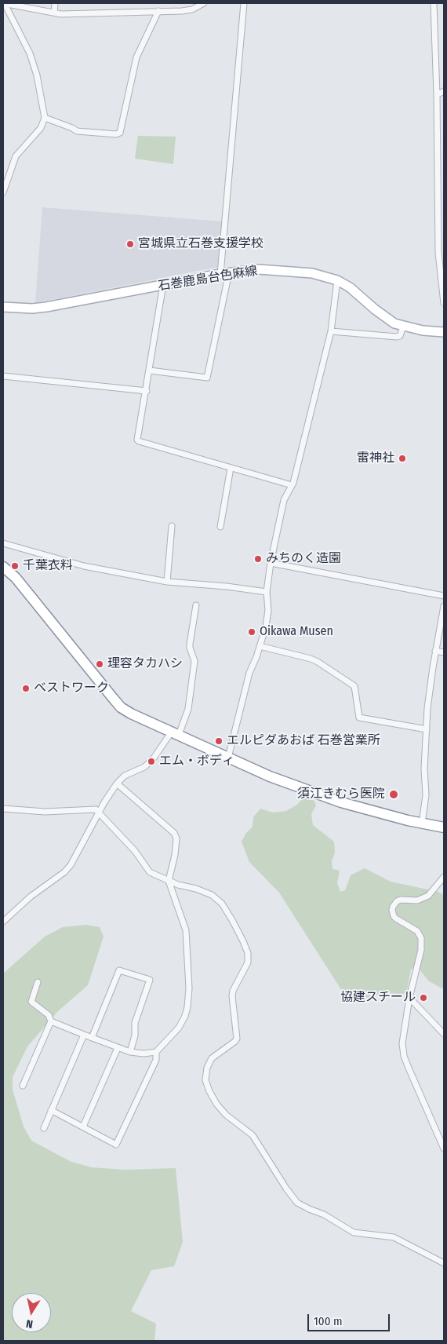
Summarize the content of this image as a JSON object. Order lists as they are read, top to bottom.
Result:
{
  "streets": {
    "main road": ["石巻鹿島台色麻線"]
  },
  "places": [
    "宮城県立石巻支援学校",
    "雷神社",
    "みちのく造園",
    "千葉衣料",
    "Oikawa Musen",
    "理容タカハシ",
    "ベストワーク",
    "エルピダあおば 石巻営業所",
    "エム・ボディ",
    "須江きむら医院",
    "協建スチール"
  ],
  "scale_bar": "100 m",
  "north": "bottom"
}
